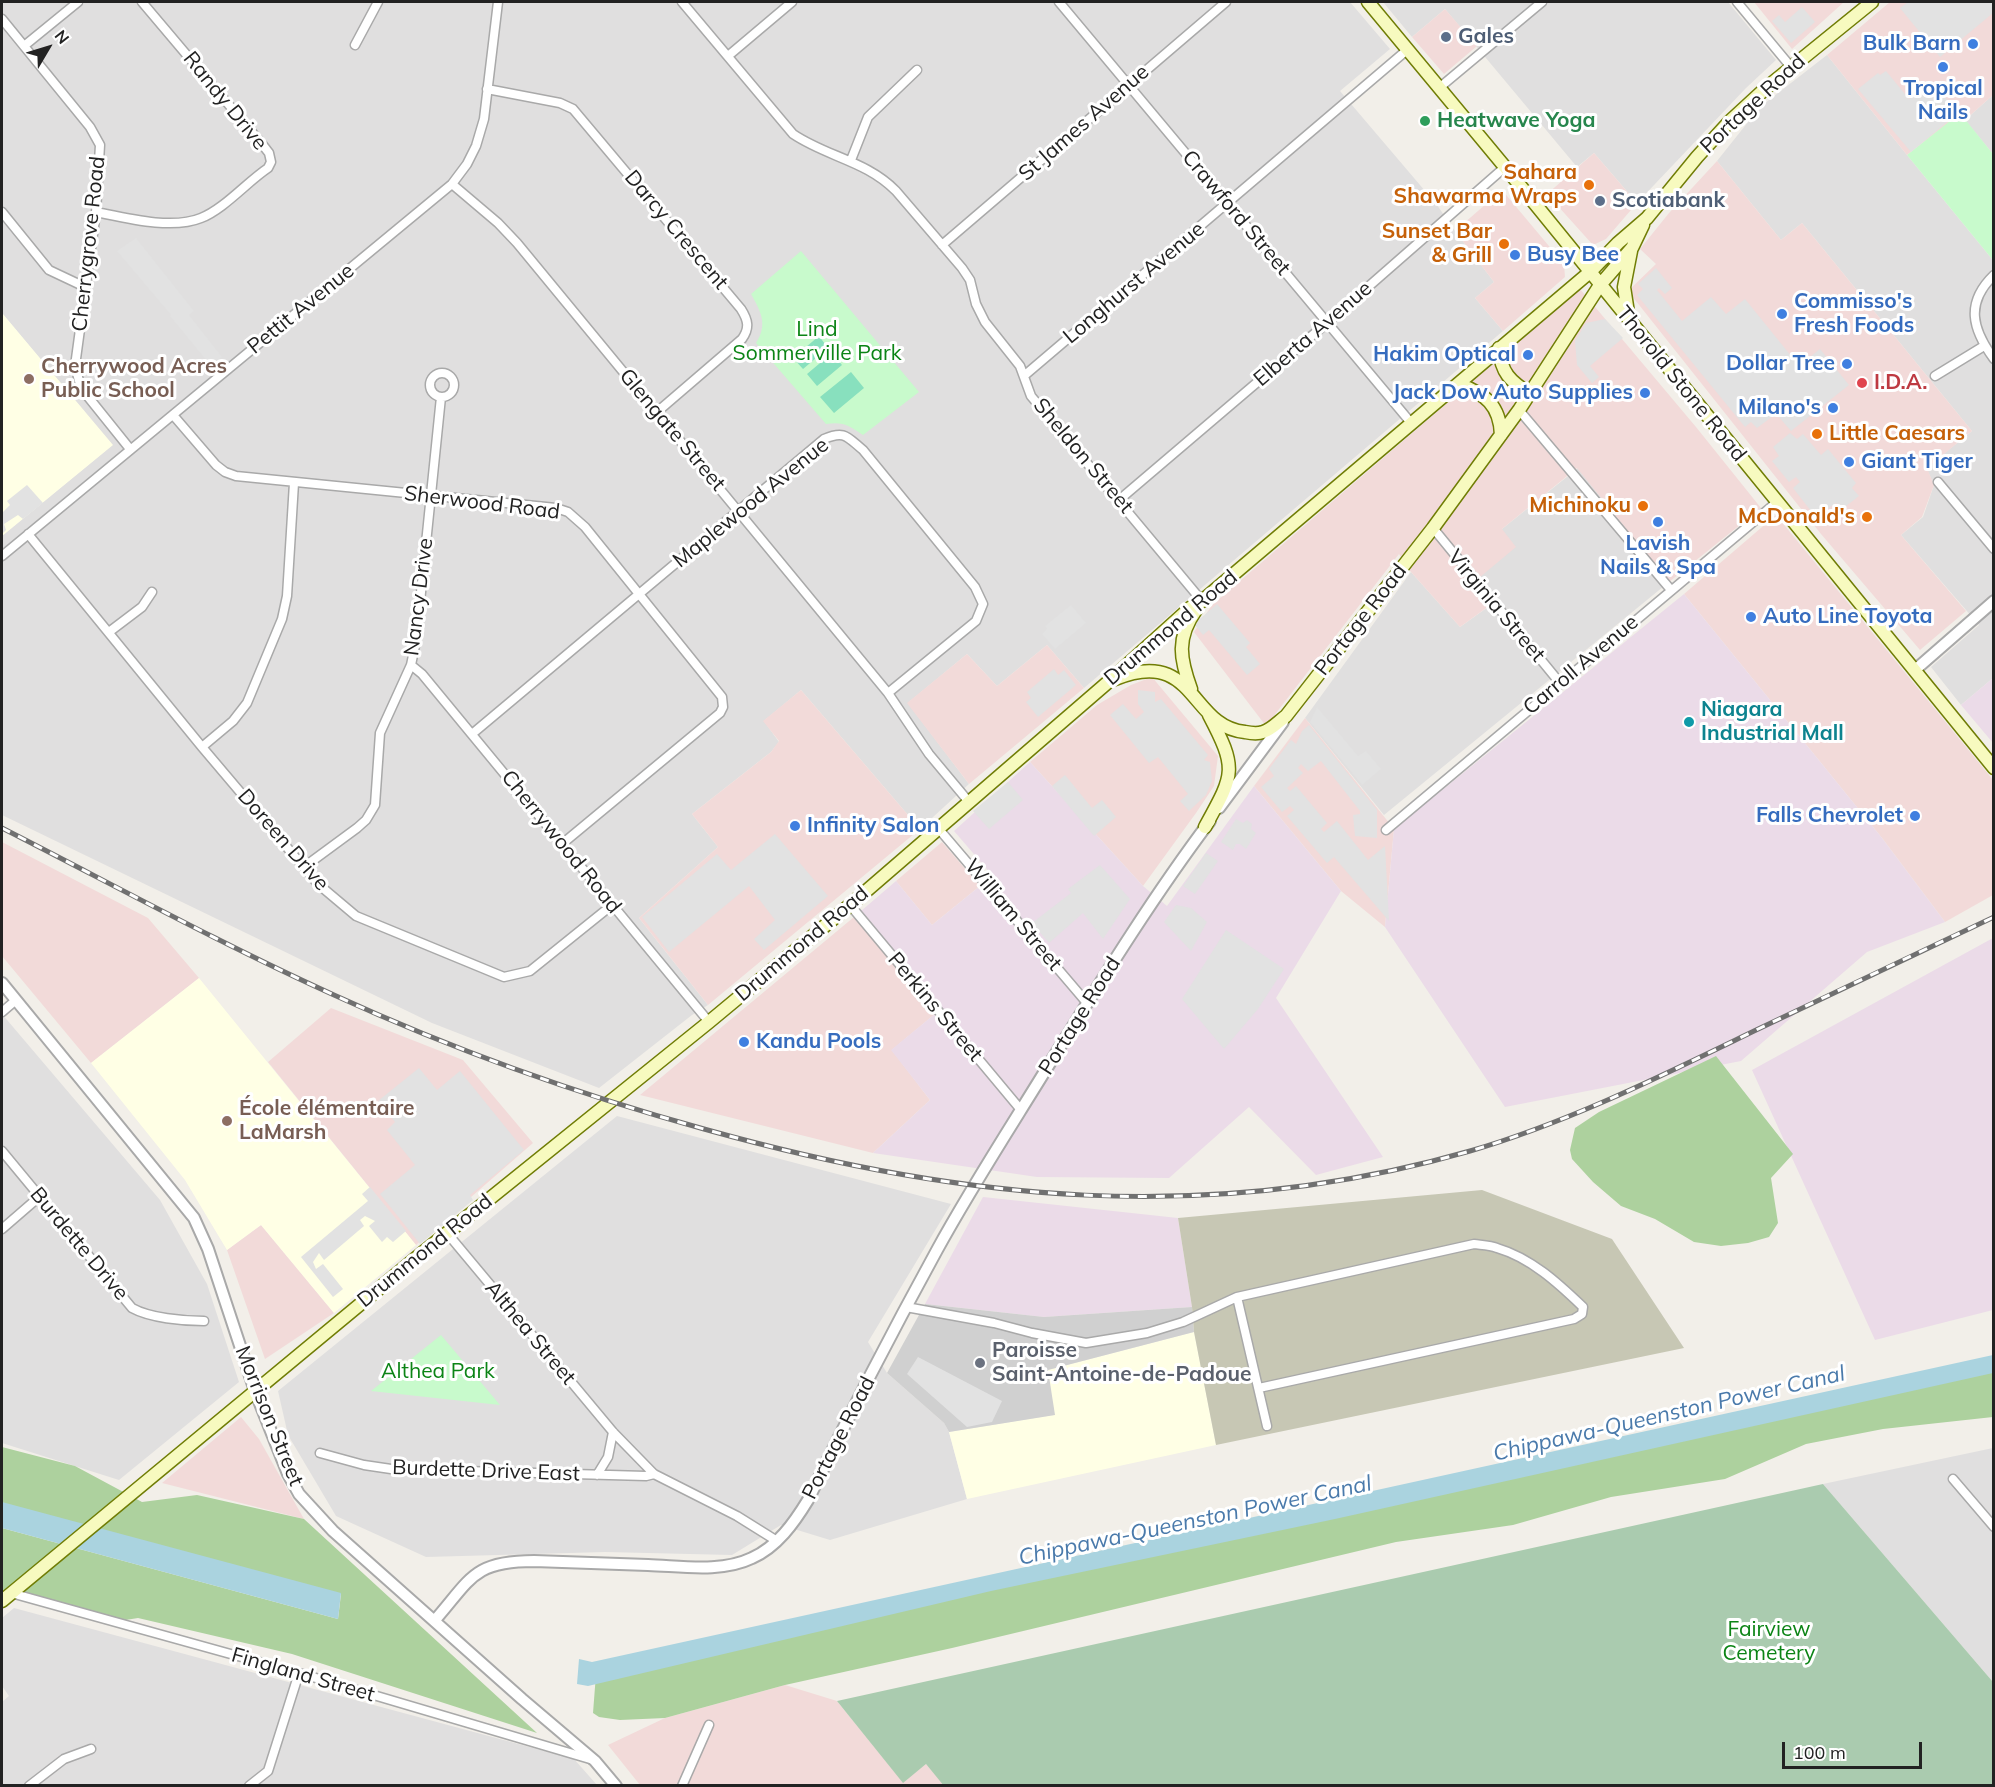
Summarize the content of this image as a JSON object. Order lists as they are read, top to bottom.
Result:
{
  "streets": {
    "main road": ["Portage Road", "Thorold Stone Road", "Drummond Road"],
    "street": [
      "Randy Drive",
      "St James Avenue",
      "Crawford Street",
      "Darcy Crescent",
      "Cherrygrove Road",
      "Longhurst Avenue",
      "Pettit Avenue",
      "Elberta Avenue",
      "Glengate Street",
      "Sheldon Street",
      "Sherwood Road",
      "Maplewood Avenue",
      "Nancy Drive",
      "Virginia Street",
      "Carroll Avenue",
      "Doreen Drive",
      "Cherrywood Road",
      "William Street",
      "Perkins Street",
      "Burdette Drive",
      "Althea Street",
      "Morrison Street",
      "Burdette Drive East",
      "Fingland Street"
    ]
  },
  "crossings": [
    ["Randy Drive", "Cherrygrove Road"],
    ["Portage Road", "Thorold Stone Road"],
    ["Portage Road", "Virginia Street"],
    ["Portage Road", "Drummond Road"],
    ["Portage Road", "William Street"],
    ["Portage Road", "Perkins Street"],
    ["Portage Road", "Althea Street"],
    ["Portage Road", "Morrison Street"],
    ["St James Avenue", "Crawford Street"],
    ["St James Avenue", "Sheldon Street"],
    ["Crawford Street", "Longhurst Avenue"],
    ["Crawford Street", "Elberta Avenue"],
    ["Crawford Street", "Drummond Road"],
    ["Darcy Crescent", "Pettit Avenue"],
    ["Darcy Crescent", "Glengate Street"],
    ["Cherrygrove Road", "Pettit Avenue"],
    ["Longhurst Avenue", "Thorold Stone Road"],
    ["Longhurst Avenue", "Sheldon Street"],
    ["Pettit Avenue", "Glengate Street"],
    ["Pettit Avenue", "Sherwood Road"],
    ["Pettit Avenue", "Doreen Drive"],
    ["Elberta Avenue", "Thorold Stone Road"],
    ["Elberta Avenue", "Sheldon Street"],
    ["Thorold Stone Road", "Drummond Road"],
    ["Thorold Stone Road", "Carroll Avenue"],
    ["Glengate Street", "Maplewood Avenue"],
    ["Glengate Street", "Drummond Road"],
    ["Sheldon Street", "Drummond Road"],
    ["Sherwood Road", "Maplewood Avenue"],
    ["Sherwood Road", "Nancy Drive"],
    ["Sherwood Road", "Cherrywood Road"],
    ["Maplewood Avenue", "Cherrywood Road"],
    ["Nancy Drive", "Doreen Drive"],
    ["Nancy Drive", "Cherrywood Road"],
    ["Virginia Street", "Carroll Avenue"],
    ["Drummond Road", "Cherrywood Road"],
    ["Drummond Road", "William Street"],
    ["Drummond Road", "Perkins Street"],
    ["Drummond Road", "Althea Street"],
    ["Drummond Road", "Morrison Street"],
    ["Drummond Road", "Fingland Street"],
    ["Doreen Drive", "Cherrywood Road"],
    ["Althea Street", "Burdette Drive East"],
    ["Morrison Street", "Fingland Street"]
  ],
  "water": ["Chippawa-Queenston Power Canal"],
  "parks": ["Lind Sommerville Park", "Althea Park", "Fairview Cemetery"],
  "places": [
    "Gales",
    "Bulk Barn",
    "Tropical Nails",
    "Heatwave Yoga",
    "Sahara Shawarma Wraps",
    "Scotiabank",
    "Sunset Bar & Grill",
    "Busy Bee",
    "Commisso's Fresh Foods",
    "Hakim Optical",
    "Dollar Tree",
    "Cherrywood Acres Public School",
    "I.D.A.",
    "Jack Dow Auto Supplies",
    "Milano's",
    "Little Caesars",
    "Giant Tiger",
    "Michinoku",
    "McDonald's",
    "Lavish Nails & Spa",
    "Auto Line Toyota",
    "Niagara Industrial Mall",
    "Falls Chevrolet",
    "Infinity Salon",
    "Kandu Pools",
    "École élémentaire LaMarsh",
    "Paroisse Saint-Antoine-de-Padoue"
  ],
  "scale_bar": "100 m",
  "north": "top right"
}
